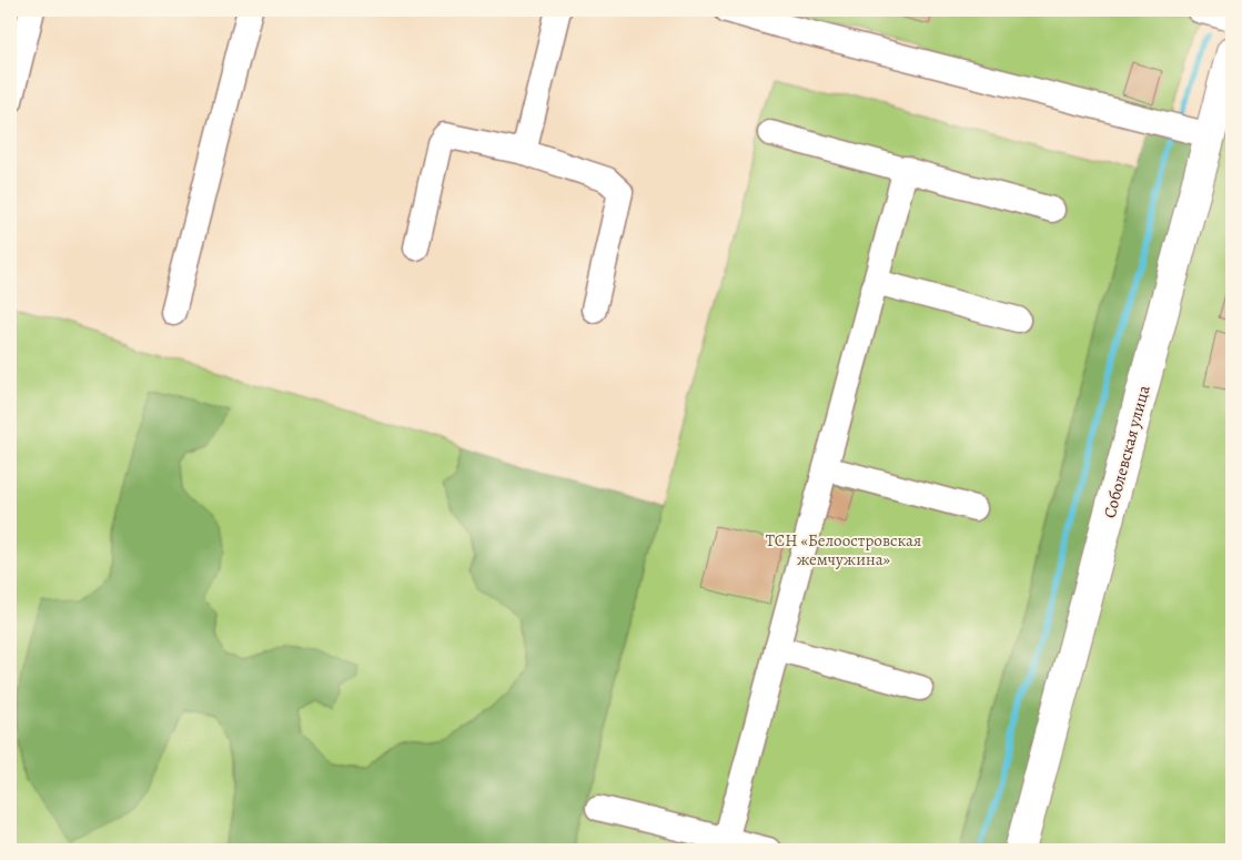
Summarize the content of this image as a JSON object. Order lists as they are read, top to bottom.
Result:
{
  "streets": {
    "street": ["Соболевская улица"]
  },
  "parks": ["ТСН «Белоостровская жемчужина»"]
}
